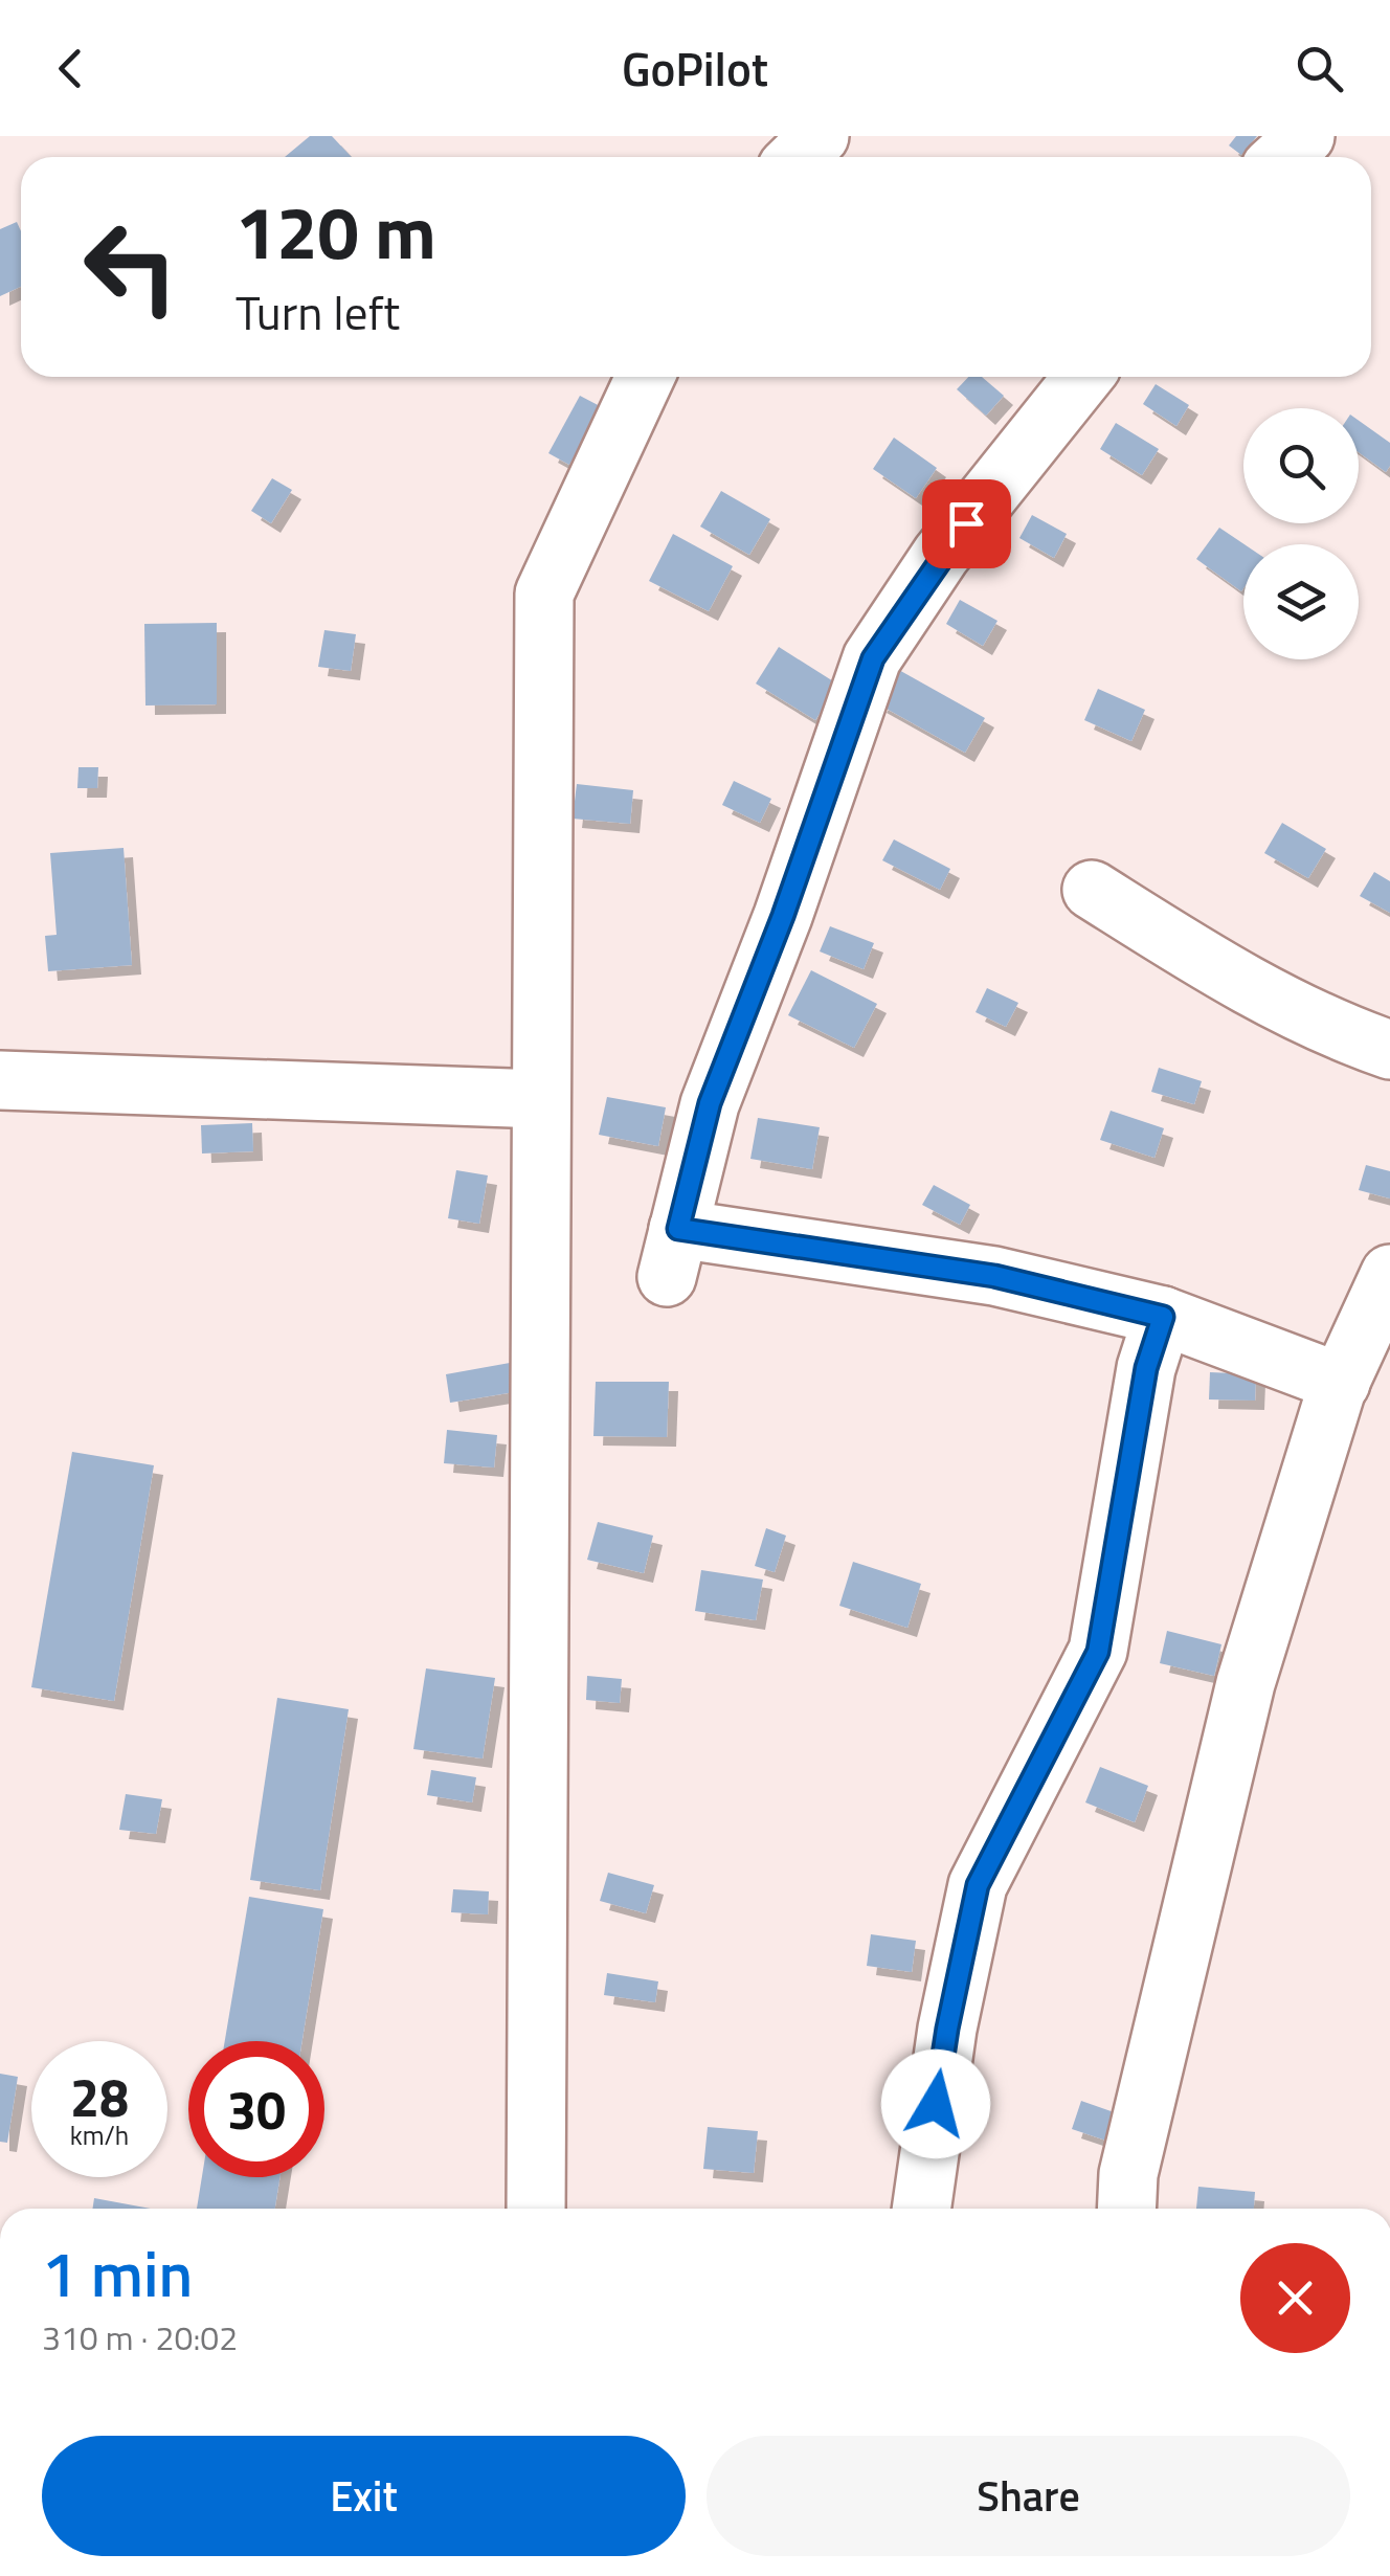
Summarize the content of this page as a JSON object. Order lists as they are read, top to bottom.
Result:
{
  "page": {
    "header": "GoPilot",
    "turn": ["120 m", "Turn left"],
    "speed": "28 km/h",
    "limit": "30",
    "heading": ["1 min", "310 m · 20:02"],
    "buttons": ["Exit", "Share"]
  }
}
